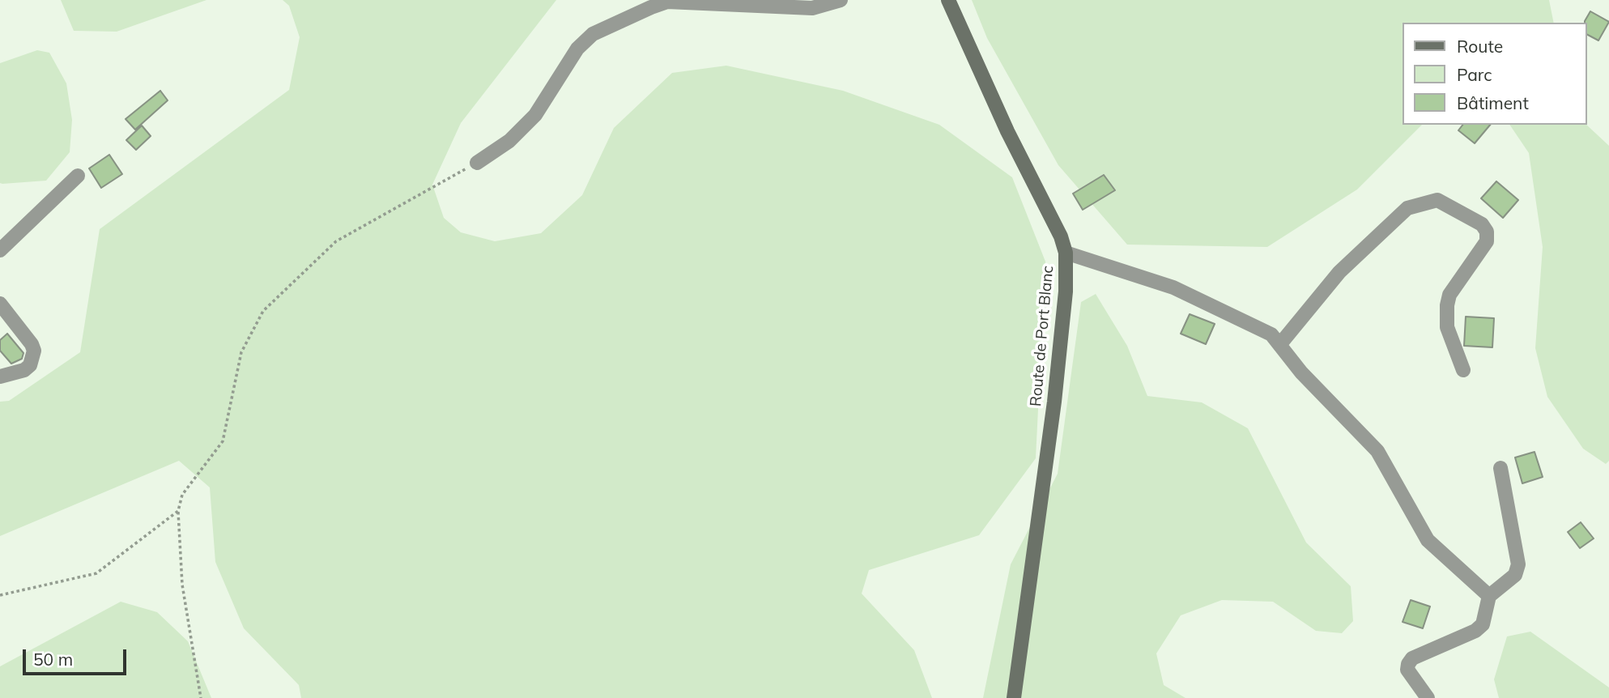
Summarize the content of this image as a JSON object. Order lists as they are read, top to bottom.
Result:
{
  "streets": {
    "street": ["Route de Port Blanc"]
  },
  "legend": ["Route", "Parc", "Bâtiment"],
  "scale_bar": "50 m"
}
